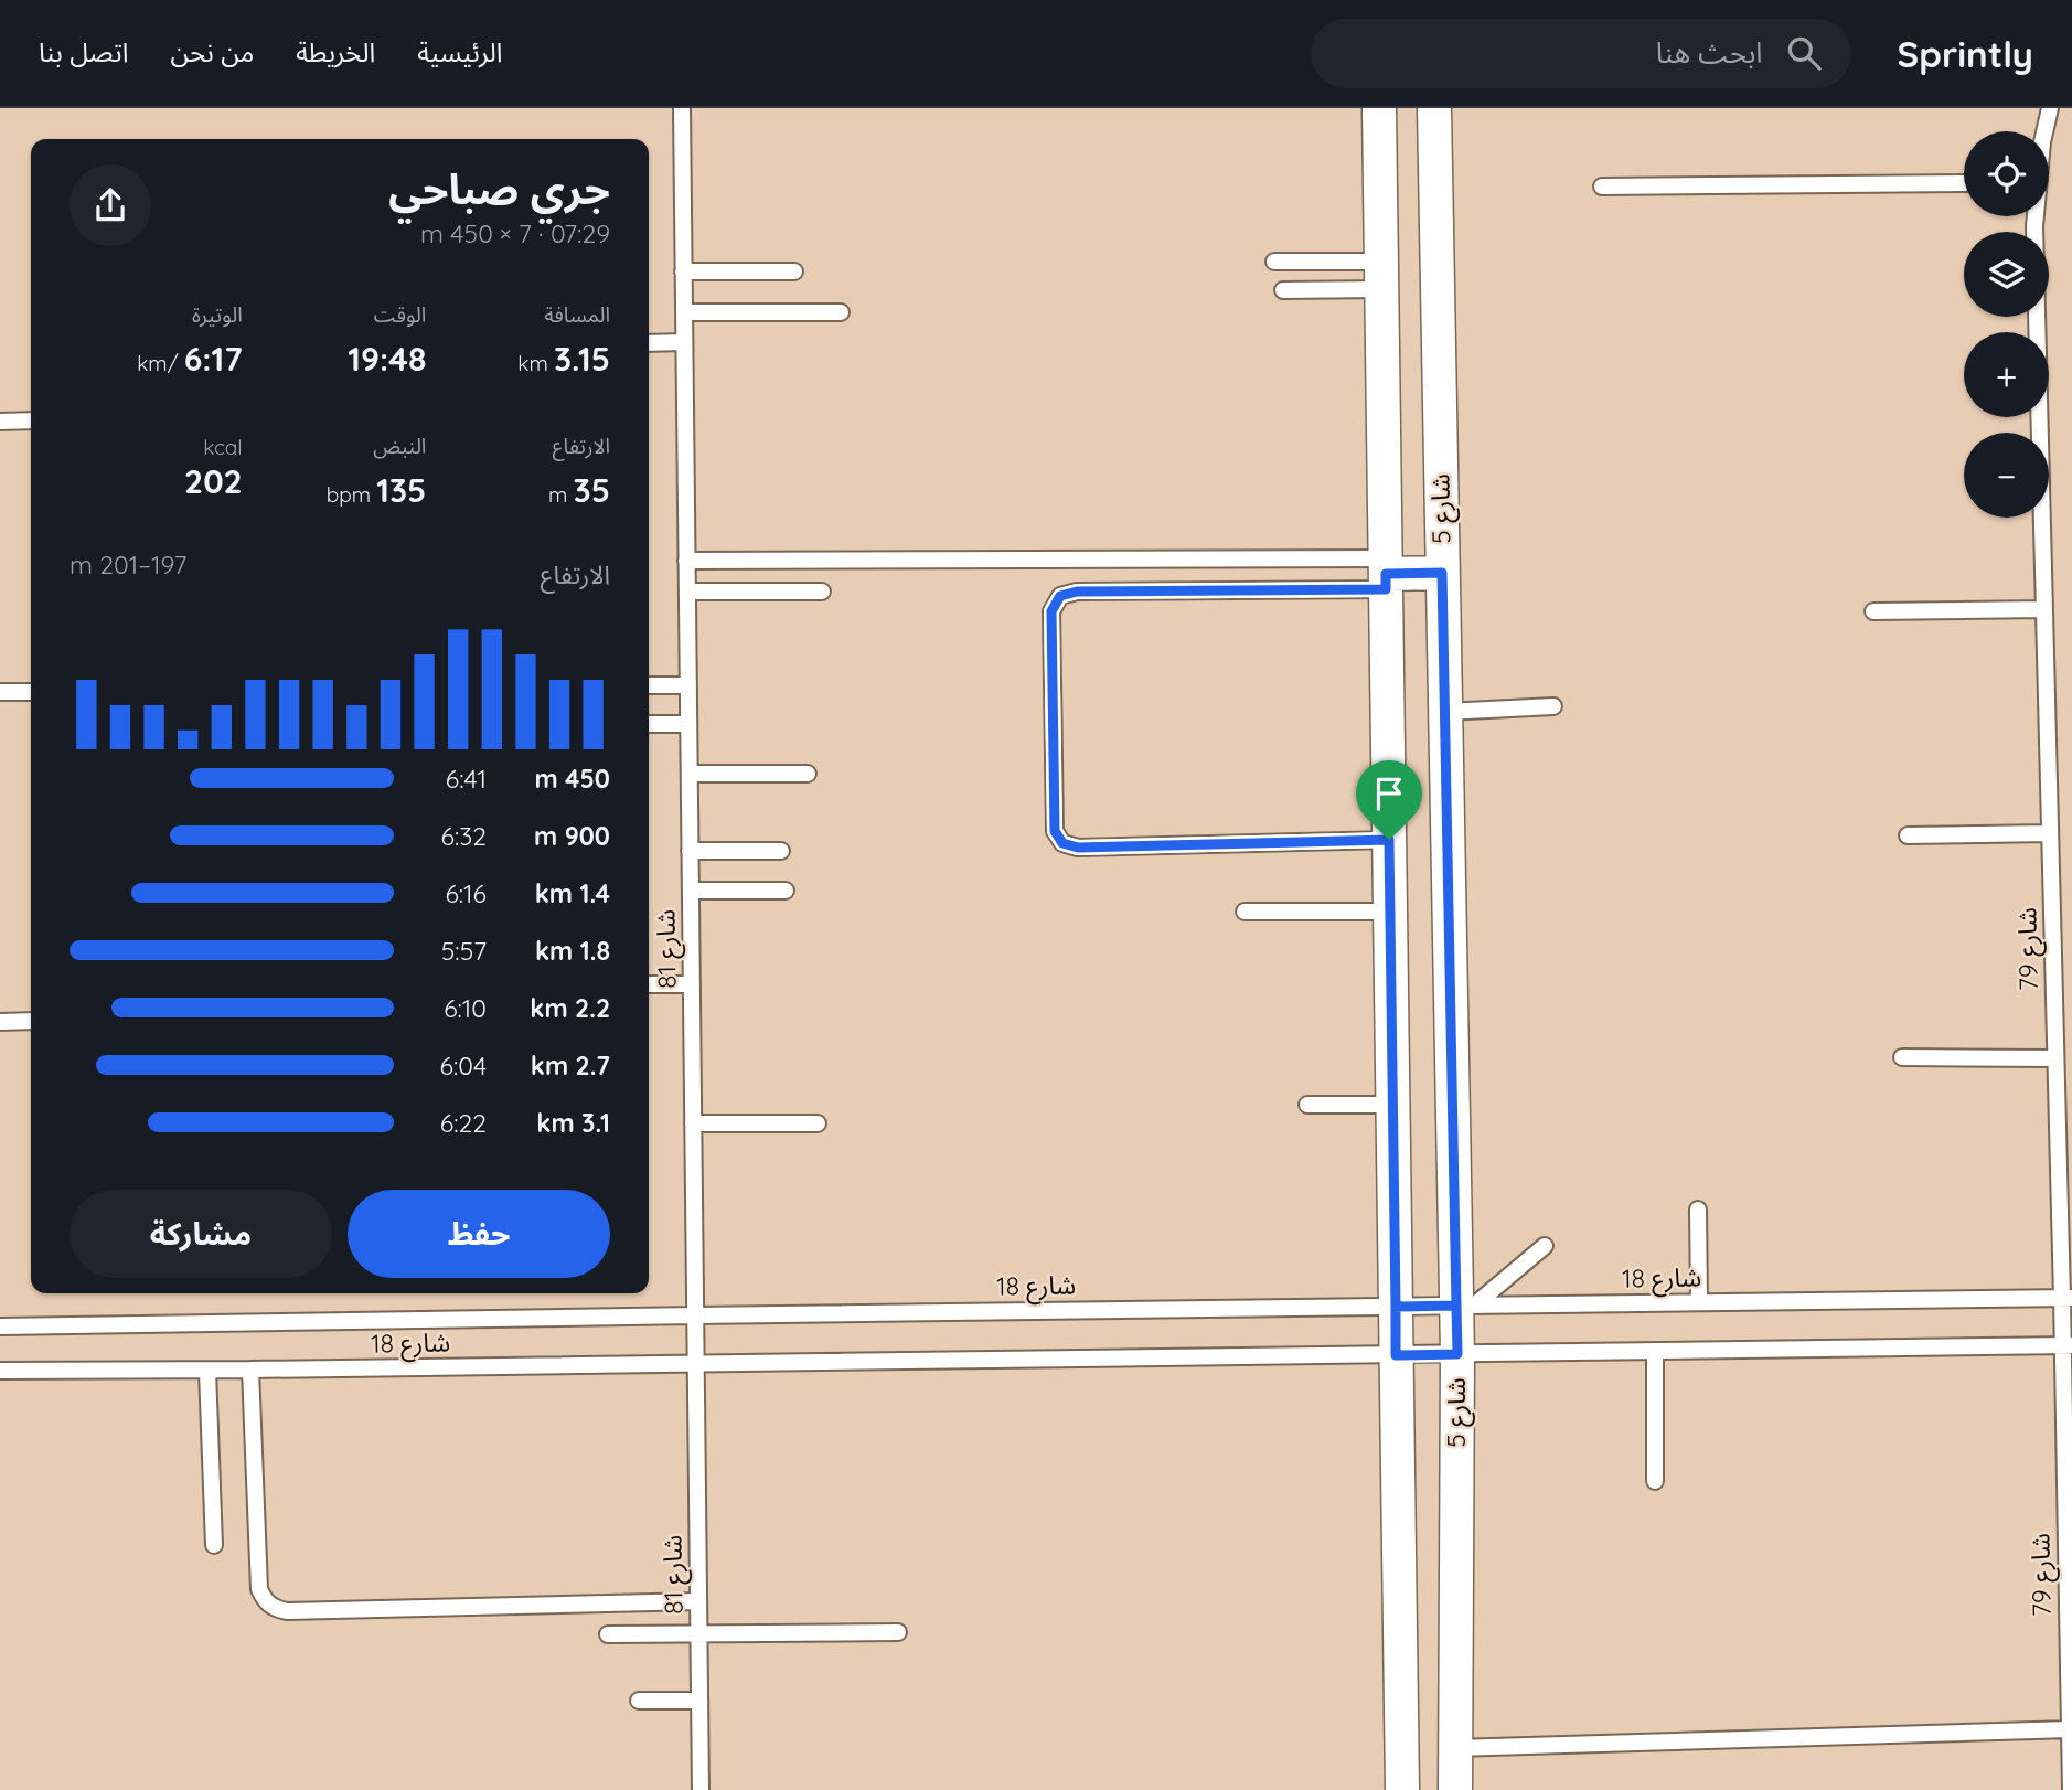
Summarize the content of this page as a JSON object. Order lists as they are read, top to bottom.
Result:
{
  "streets": {
    "street": ["شارع 5"],
    "lane": ["شارع 81", "شارع 79", "شارع 18"]
  },
  "crossings": [
    ["شارع 5", "شارع 18"],
    ["شارع 81", "شارع 18"],
    ["شارع 79", "شارع 18"]
  ],
  "page": {
    "header": "Sprintly",
    "search": "ابحث هنا",
    "nav": [
      "الرئيسية",
      "الخريطة",
      "من نحن",
      "اتصل بنا"
    ],
    "map_buttons": ["+", "−"],
    "heading": ["جري صباحي", "07:29 · 7 × 450 m"],
    "stats": [
      ["المسافة", "3.15 km"],
      ["الوقت", "19:48"],
      ["الوتيرة", "6:17 /km"],
      ["الارتفاع", "35 m"],
      ["النبض", "135 bpm"],
      ["kcal", "202"]
    ],
    "chart": ["الارتفاع", "197–201 m"],
    "list": [
      {
        "name": "450 m",
        "note": "6:41"
      },
      {
        "name": "900 m",
        "note": "6:32"
      },
      {
        "name": "1.4 km",
        "note": "6:16"
      },
      {
        "name": "1.8 km",
        "note": "5:57"
      },
      {
        "name": "2.2 km",
        "note": "6:10"
      },
      {
        "name": "2.7 km",
        "note": "6:04"
      },
      {
        "name": "3.1 km",
        "note": "6:22"
      }
    ],
    "buttons": ["حفظ", "مشاركة"]
  }
}
